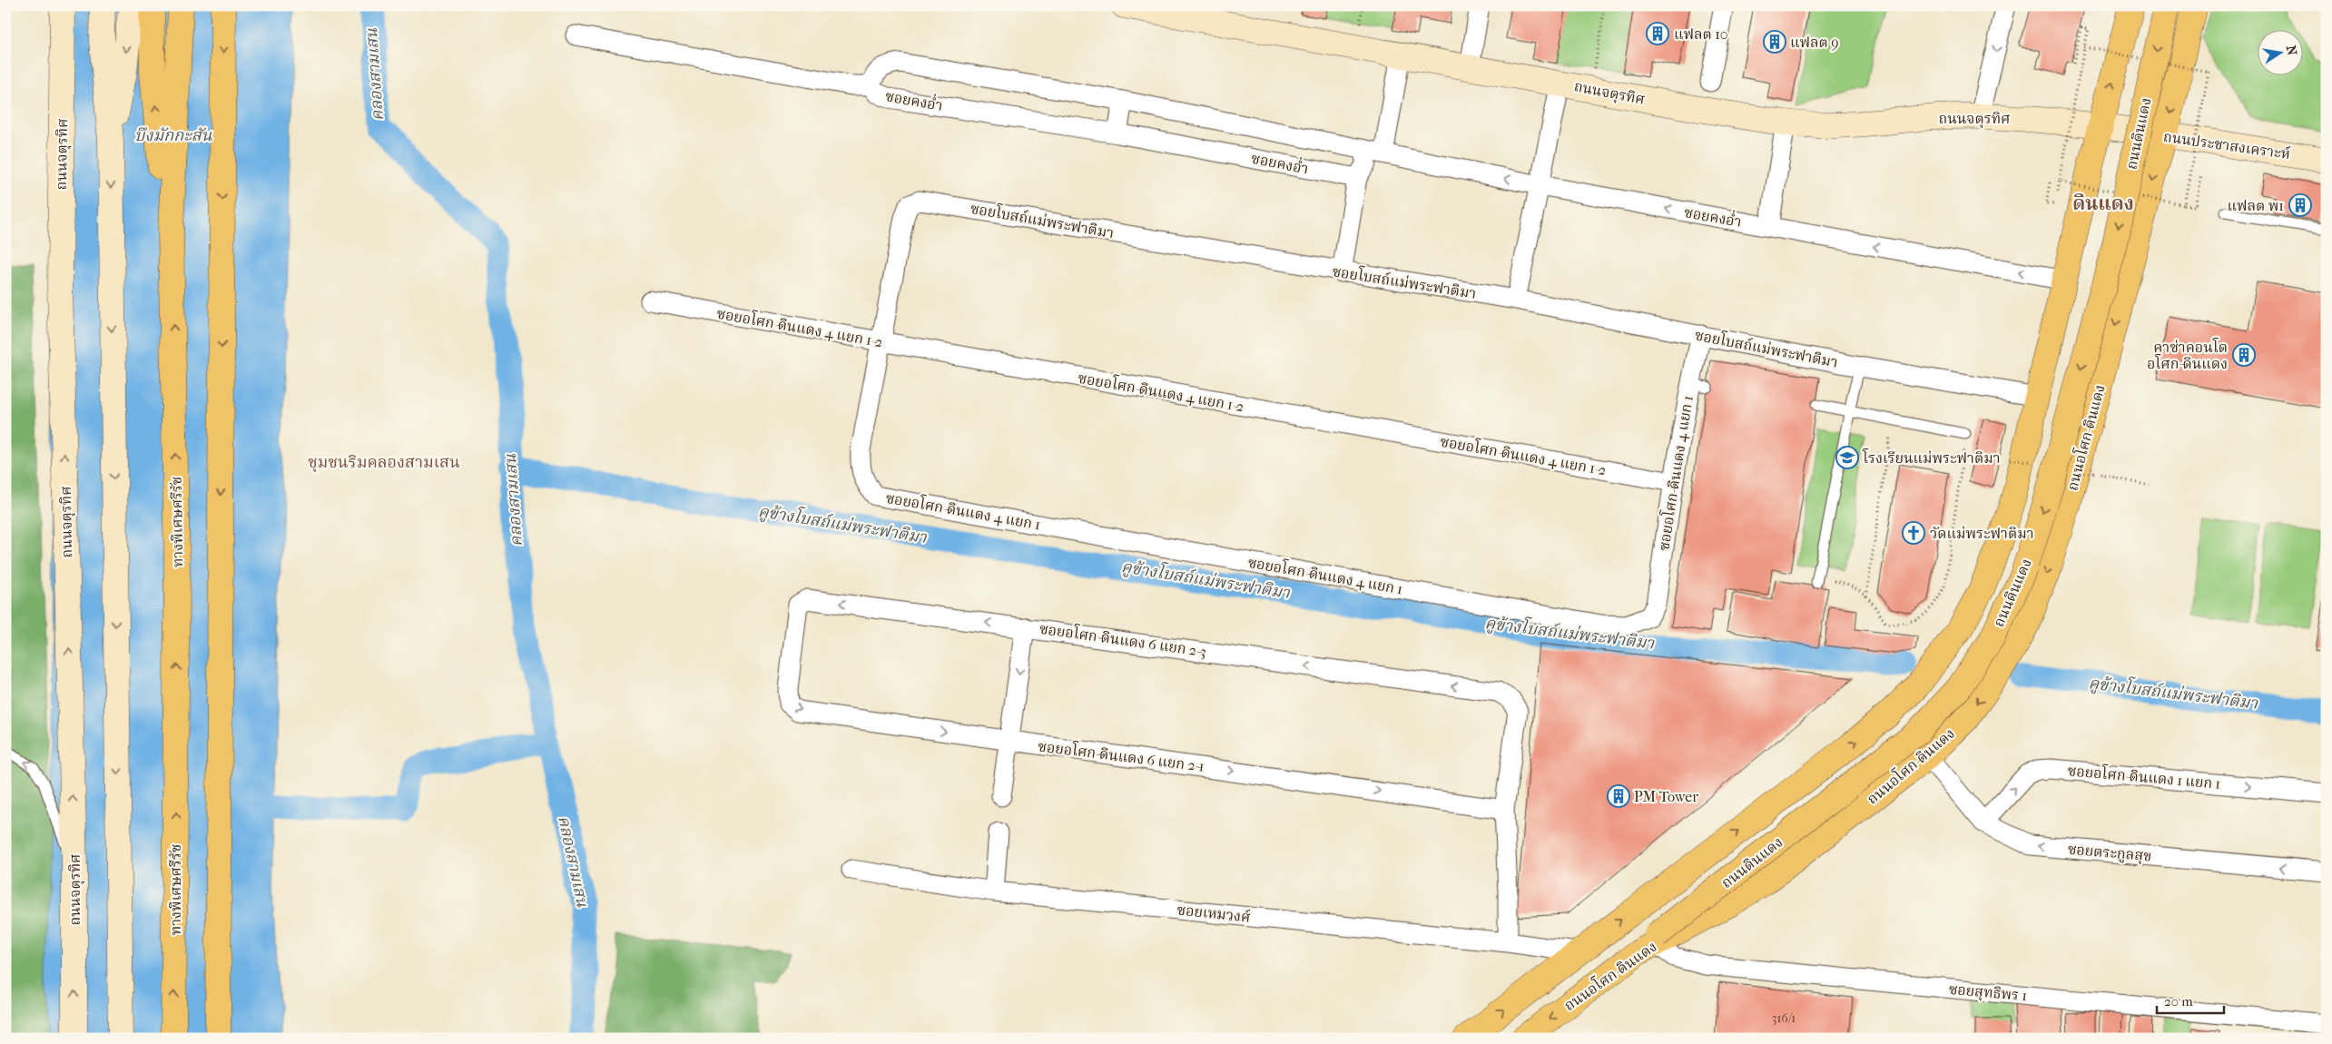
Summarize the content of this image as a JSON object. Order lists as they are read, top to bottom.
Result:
{
  "streets": {
    "main road": [
      "ถนนจตุรทิศ",
      "ถนนดินแดง",
      "ถนนประชาสงเคราะห์",
      "ถนนอโศก-ดินแดง",
      "ทางพิเศษศรีรัช"
    ],
    "street": [
      "ซอยคงอ่ำ",
      "ซอยโบสถ์แม่พระฟาติมา",
      "ซอยอโศก-ดินแดง 4 แยก 1-2",
      "ซอยอโศก-ดินแดง 4 แยก 1",
      "ซอยอโศก-ดินแดง 6 แยก 2-3",
      "ซอยอโศก-ดินแดง 6 แยก 2-1",
      "ซอยอโศก-ดินแดง 1 แยก 1",
      "ซอยตระกูลสุข",
      "ซอยเหมวงศ์",
      "ซอยสุทธิพร 1"
    ]
  },
  "crossings": [
    ["ถนนจตุรทิศ", "ถนนประชาสงเคราะห์"],
    ["ถนนดินแดง", "ถนนประชาสงเคราะห์"],
    ["ถนนดินแดง", "ถนนอโศก-ดินแดง"],
    ["ถนนดินแดง", "ซอยสุทธิพร 1"],
    ["ถนนประชาสงเคราะห์", "ถนนอโศก-ดินแดง"],
    ["ซอยโบสถ์แม่พระฟาติมา", "ซอยอโศก-ดินแดง 4 แยก 1-2"],
    ["ซอยโบสถ์แม่พระฟาติมา", "ซอยอโศก-ดินแดง 4 แยก 1"],
    ["ซอยอโศก-ดินแดง 4 แยก 1-2", "ซอยอโศก-ดินแดง 4 แยก 1"],
    ["ถนนอโศก-ดินแดง", "ซอยตระกูลสุข"],
    ["ถนนอโศก-ดินแดง", "ซอยสุทธิพร 1"],
    ["ซอยอโศก-ดินแดง 6 แยก 2-3", "ซอยอโศก-ดินแดง 6 แยก 2-1"],
    ["ซอยอโศก-ดินแดง 1 แยก 1", "ซอยตระกูลสุข"]
  ],
  "one_way": [
    "ซอยคงอ่ำ",
    "ซอยอโศก-ดินแดง 6 แยก 2-3",
    "ซอยอโศก-ดินแดง 6 แยก 2-1",
    "ซอยอโศก-ดินแดง 1 แยก 1",
    "ซอยตระกูลสุข"
  ],
  "districts": ["ดินแดง", "ชุมชนริมคลองสามเสน"],
  "water": ["คลองสามเสน", "บึงมักกะสัน", "คูข้างโบสถ์แม่พระฟาติมา"],
  "places": {
    "building": [
      "แฟลต 10",
      "แฟลต 9",
      "แฟลต พ1",
      "คาซ่าคอนโด อโศก-ดินแดง",
      "PM Tower"
    ],
    "school or university": ["โรงเรียนแม่พระฟาติมา"],
    "church": ["วัดแม่พระฟาติมา"]
  },
  "house_numbers": ["316/1"],
  "scale_bar": "20 m",
  "north": "right"
}
